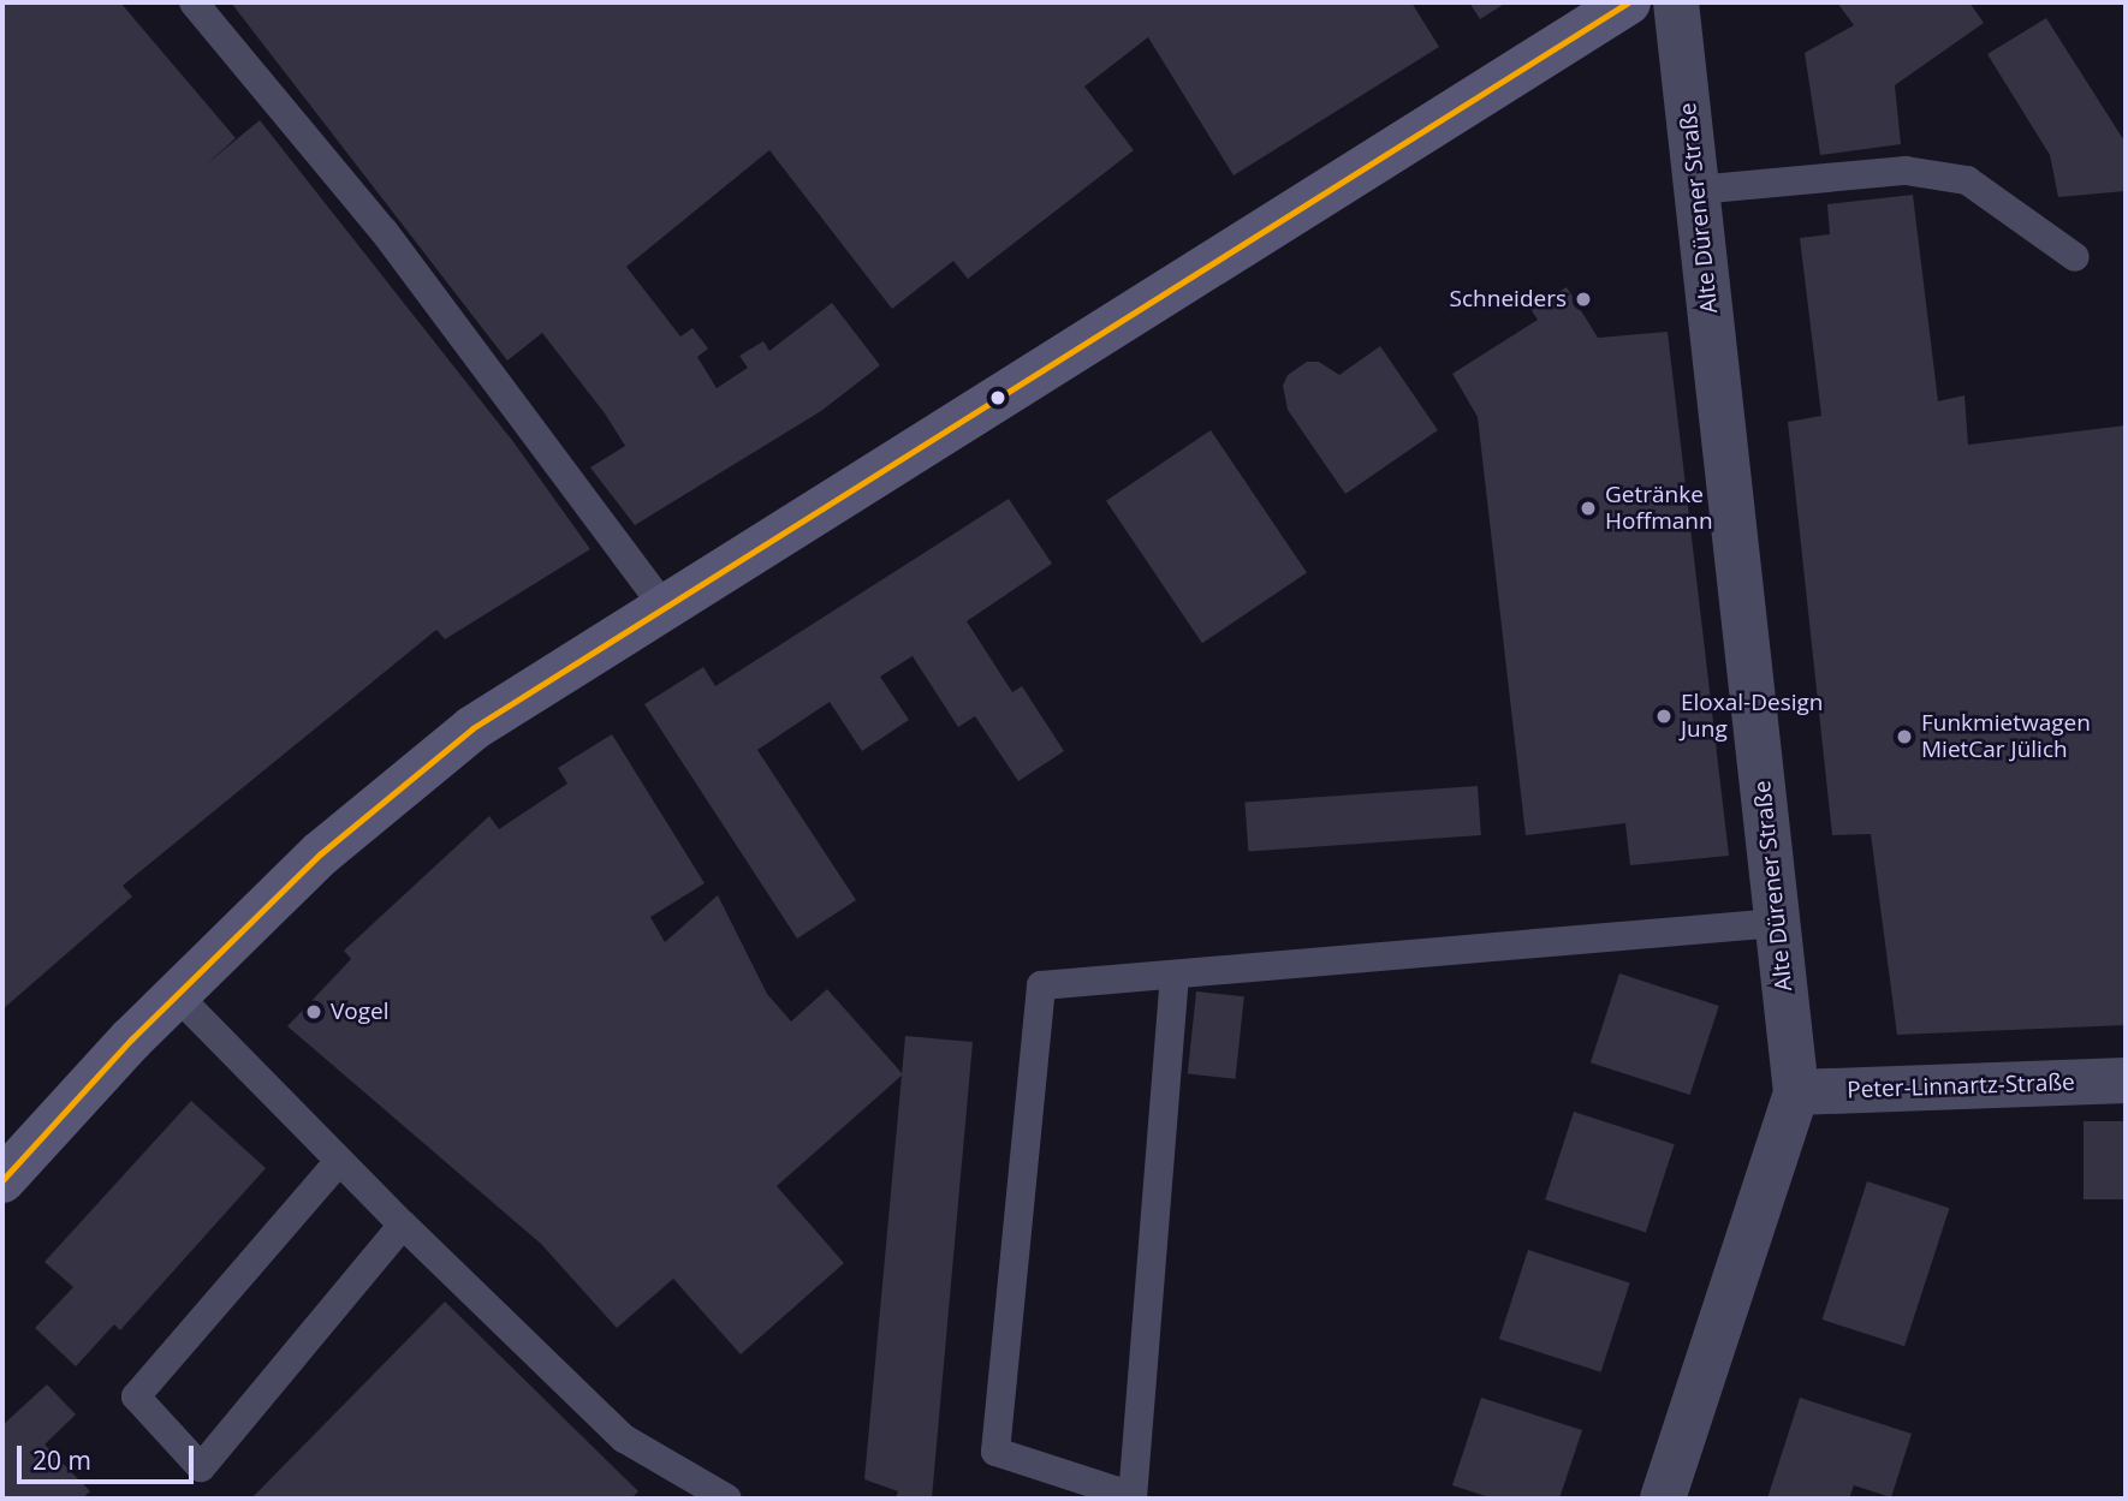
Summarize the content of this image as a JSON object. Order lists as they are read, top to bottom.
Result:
{
  "streets": {
    "street": ["Alte Dürener Straße", "Peter-Linnartz-Straße"]
  },
  "crossings": [
    ["Alte Dürener Straße", "Peter-Linnartz-Straße"]
  ],
  "places": [
    "Schneiders",
    "Getränke Hoffmann",
    "Eloxal-Design Jung",
    "Funkmietwagen MietCar Jülich",
    "Vogel"
  ],
  "scale_bar": "20 m"
}
